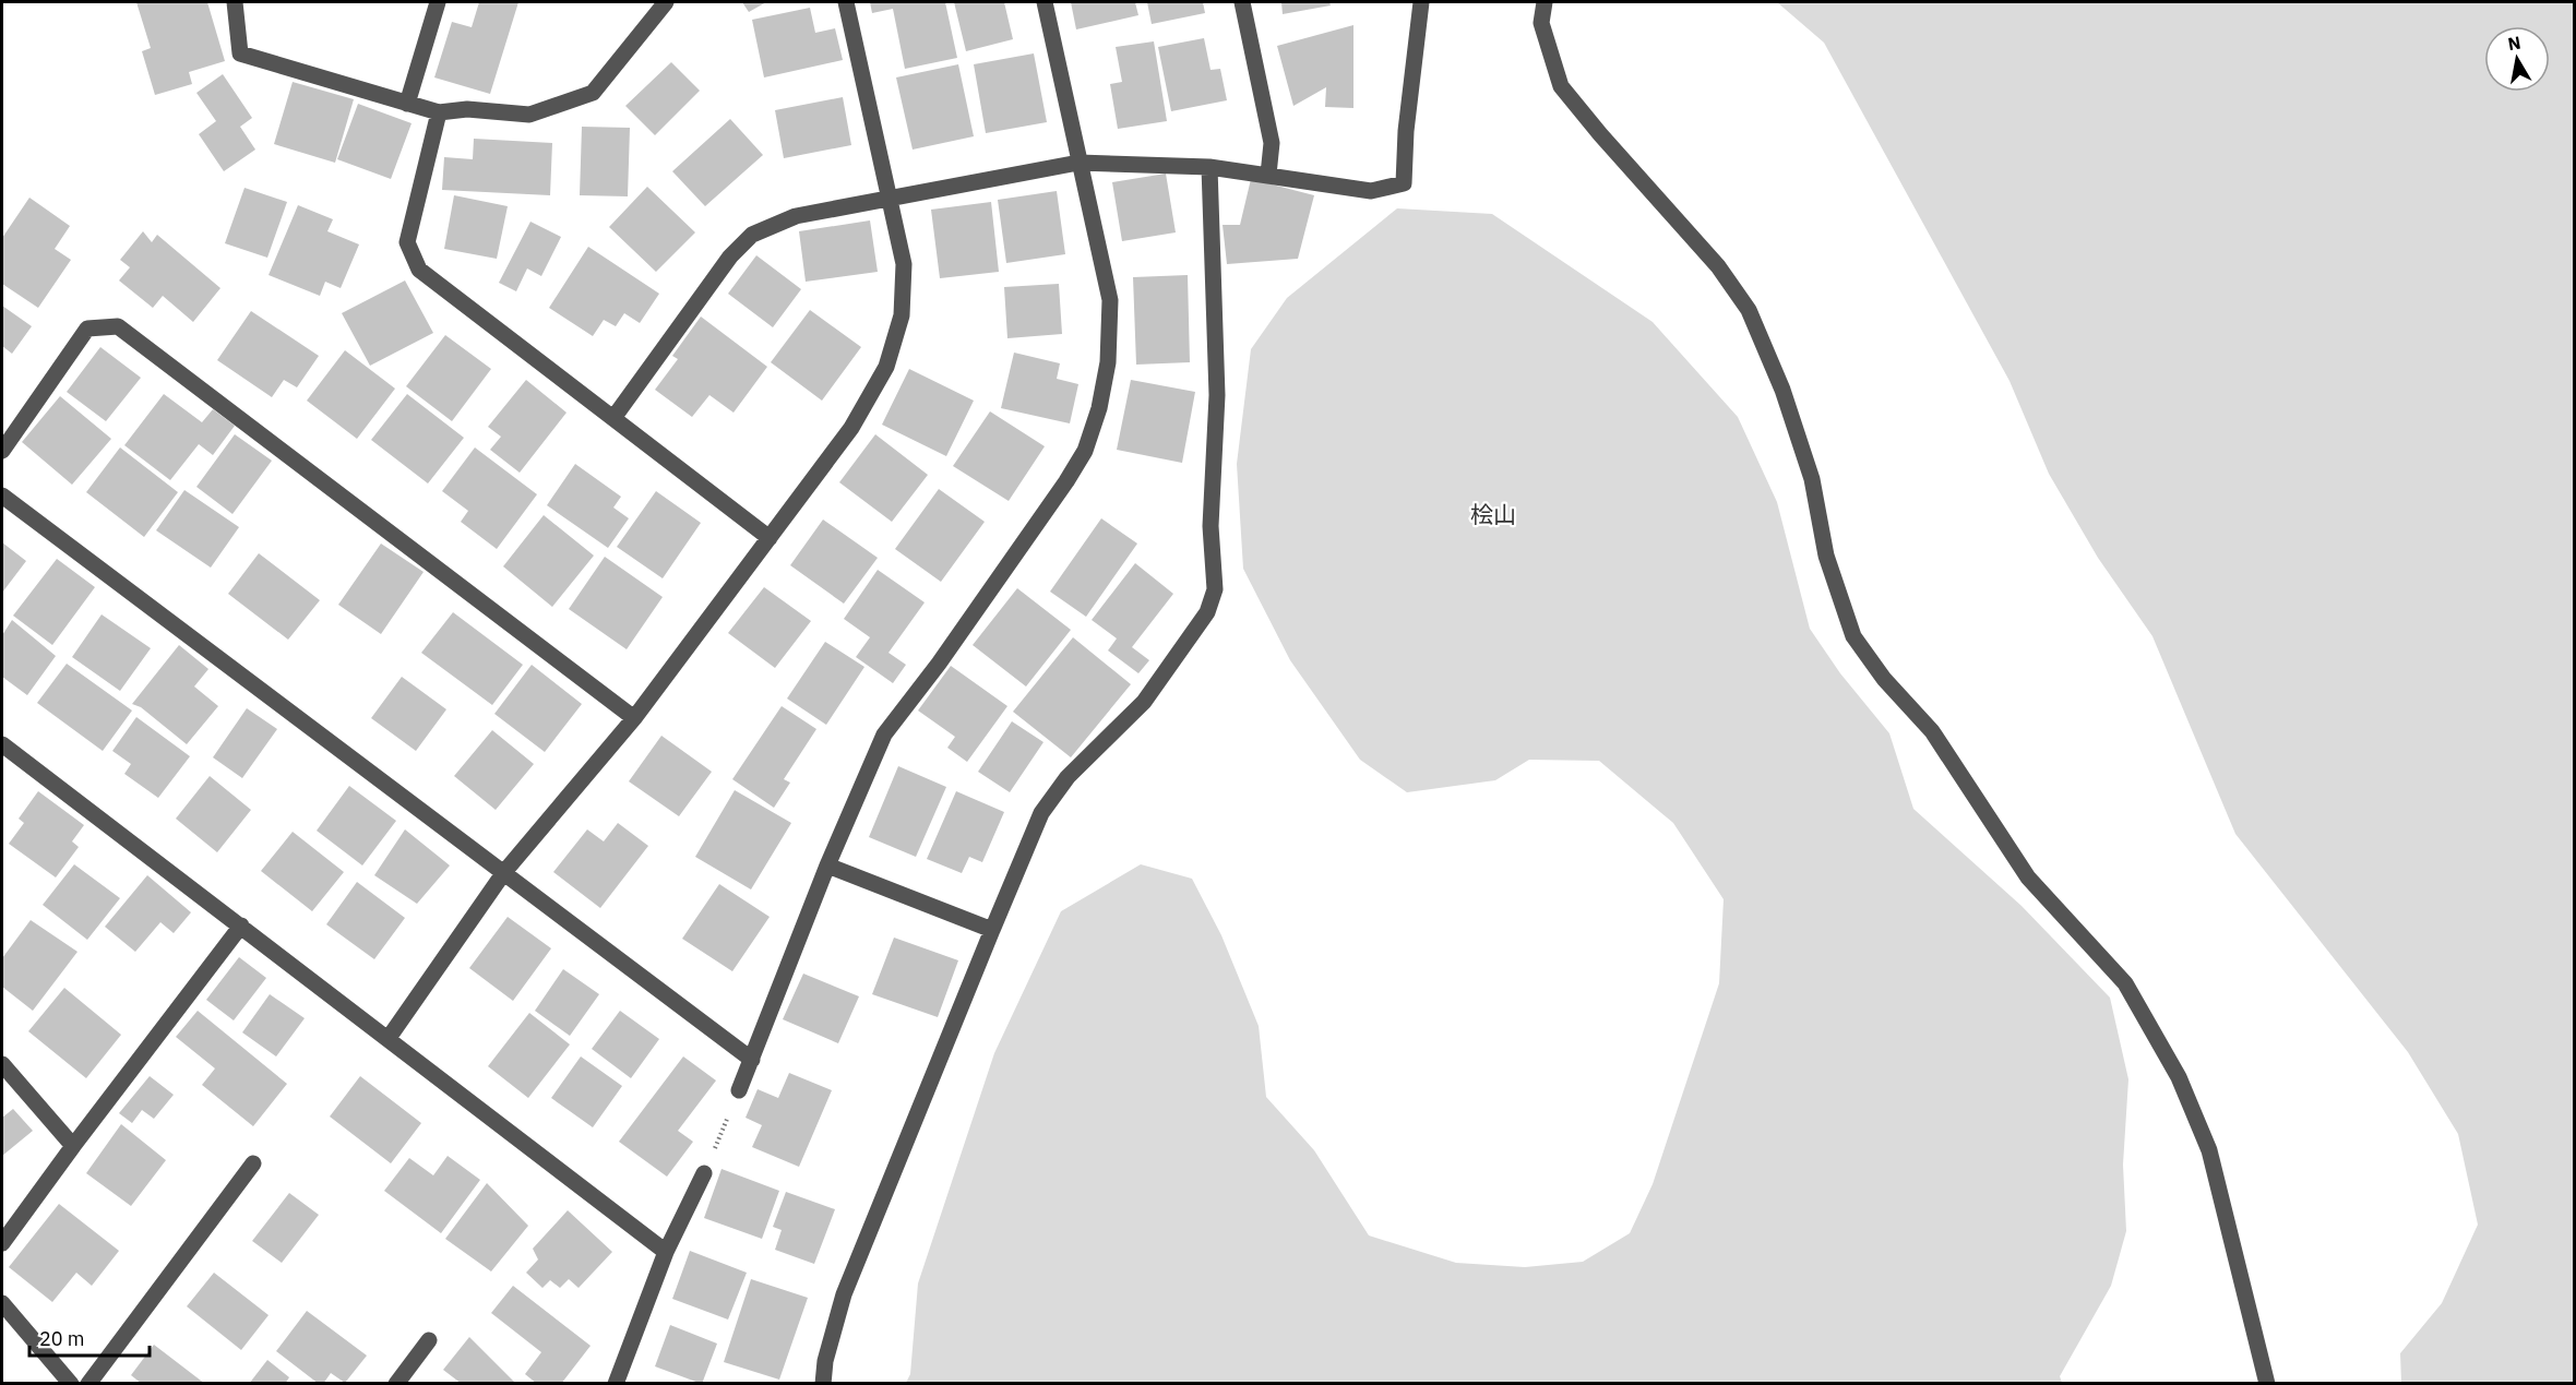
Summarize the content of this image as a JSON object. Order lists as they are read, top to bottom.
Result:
{
  "parks": ["桧山"],
  "scale_bar": "20 m",
  "north": "top"
}
